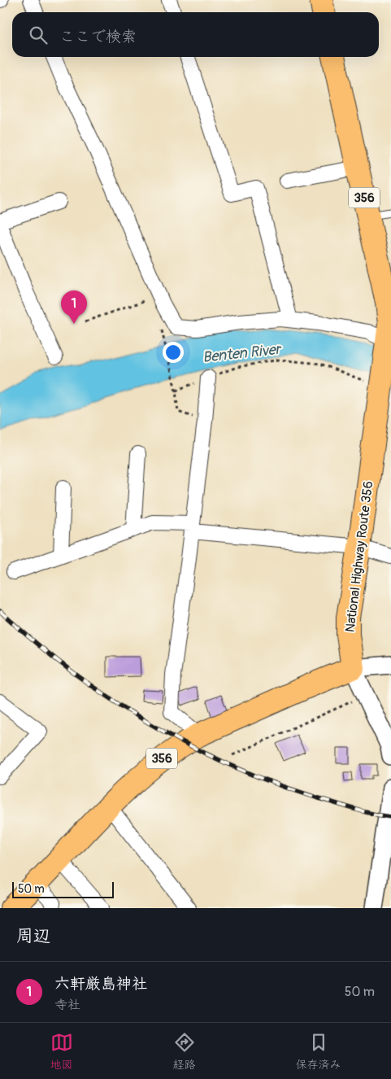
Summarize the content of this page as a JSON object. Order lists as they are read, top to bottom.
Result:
{
  "streets": {
    "highway": ["356", "National Highway Route 356"]
  },
  "crossings": [
    ["356", "National Highway Route 356"]
  ],
  "water": ["Benten River"],
  "scale_bar": "50 m",
  "page": {
    "search": "ここで検索",
    "pins": "1",
    "scale": "50 m",
    "heading": "周辺",
    "list": [
      {
        "mark": "1",
        "name": "六軒厳島神社",
        "note": "寺社",
        "value": "50 m"
      }
    ],
    "nav": ["地図", "経路", "保存済み"]
  }
}
